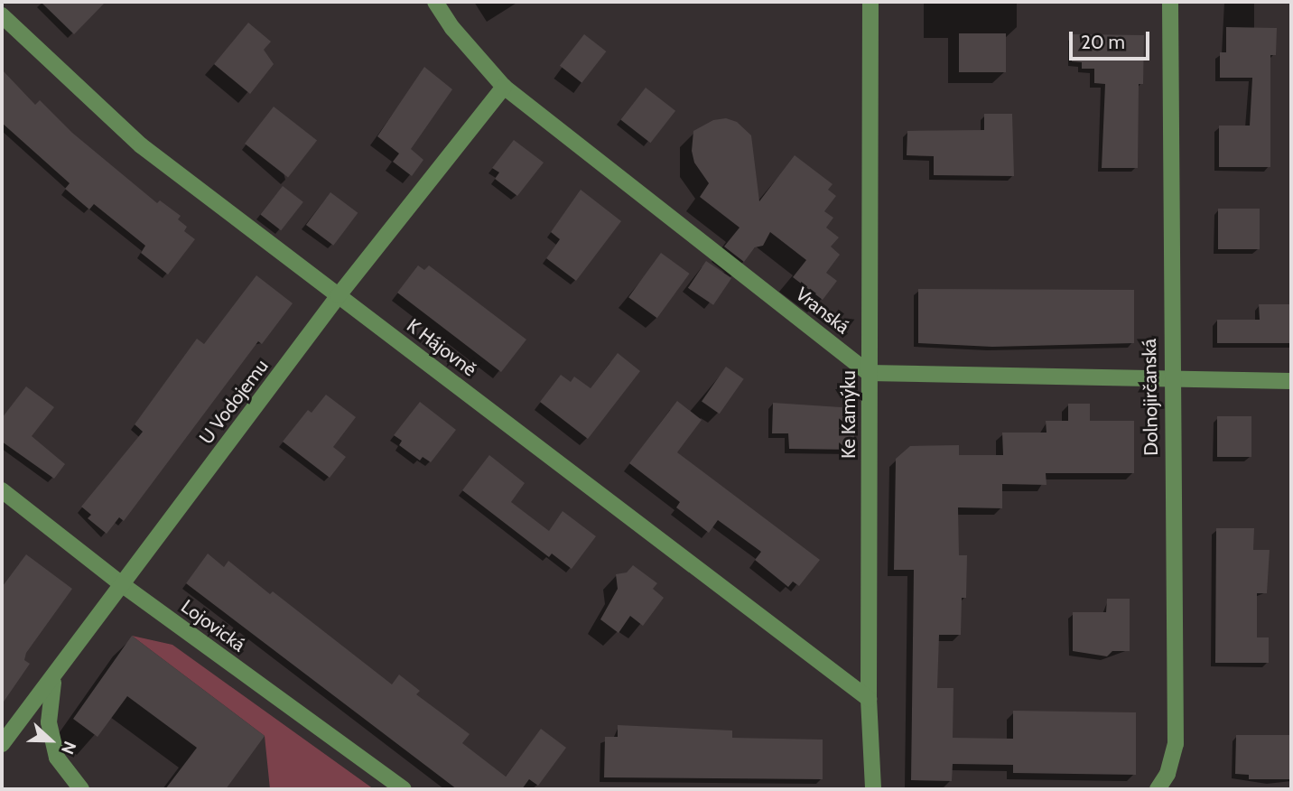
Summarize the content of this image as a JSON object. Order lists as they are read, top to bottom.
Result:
{
  "streets": {
    "street": [
      "Vranská",
      "K Hájovně",
      "Dolnojirčanská",
      "U Vodojemu",
      "Ke Kamýku",
      "Lojovická"
    ]
  },
  "crossings": [
    ["Vranská", "U Vodojemu"],
    ["Vranská", "Ke Kamýku"],
    ["K Hájovně", "U Vodojemu"],
    ["K Hájovně", "Ke Kamýku"],
    ["U Vodojemu", "Lojovická"]
  ],
  "scale_bar": "20 m",
  "north": "right"
}
